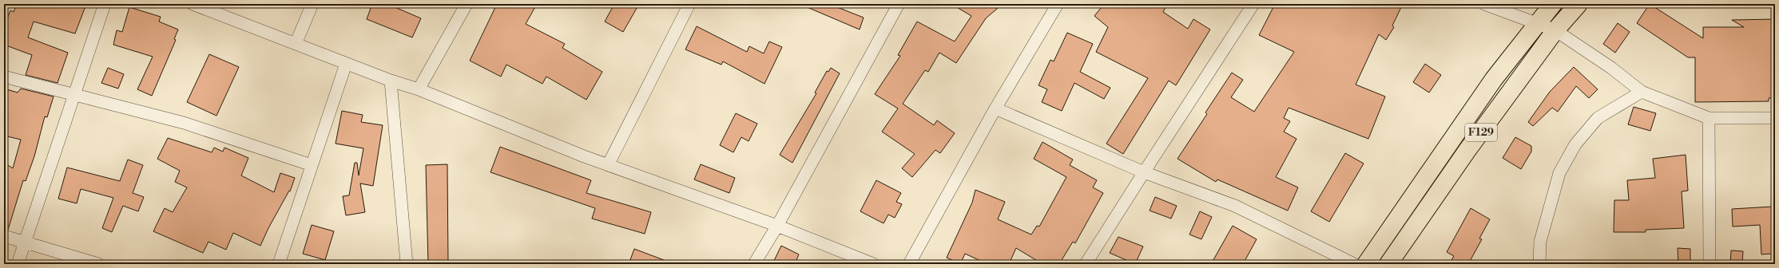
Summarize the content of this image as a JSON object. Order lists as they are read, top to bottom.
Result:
{
  "streets": {
    "main road": ["F129"]
  }
}
